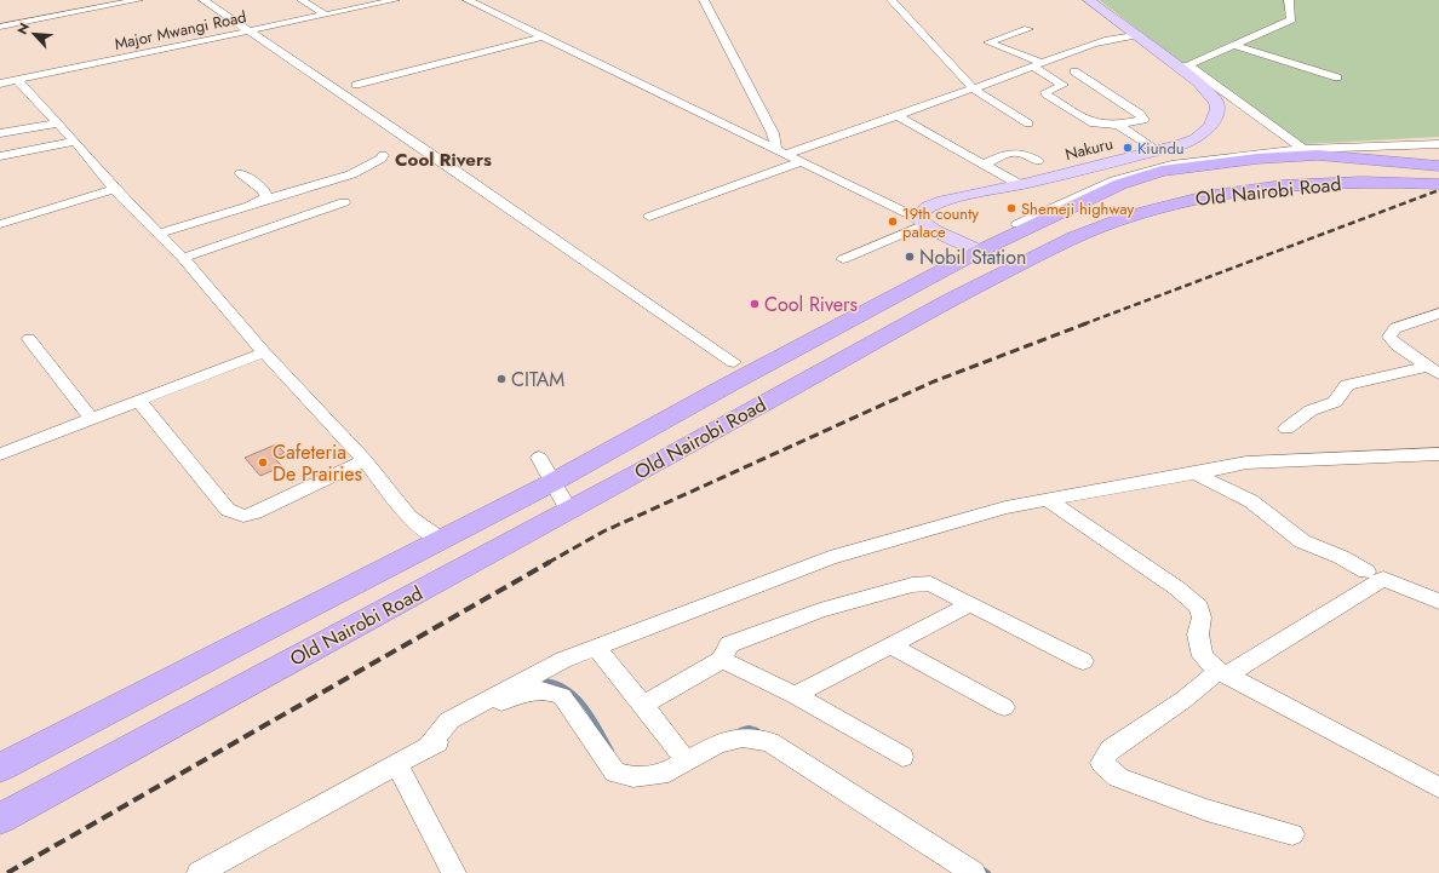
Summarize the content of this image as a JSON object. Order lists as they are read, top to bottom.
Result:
{
  "streets": {
    "highway": ["Old Nairobi Road"],
    "main road": ["Nakuru"],
    "street": ["Major Mwangi Road"]
  },
  "districts": ["Cool Rivers"],
  "places": [
    "Kiundu",
    "Shemeji highway",
    "19th county palace",
    "Nobil Station",
    "Cool Rivers",
    "CITAM",
    "Cafeteria De Prairies"
  ],
  "north": "top left"
}
